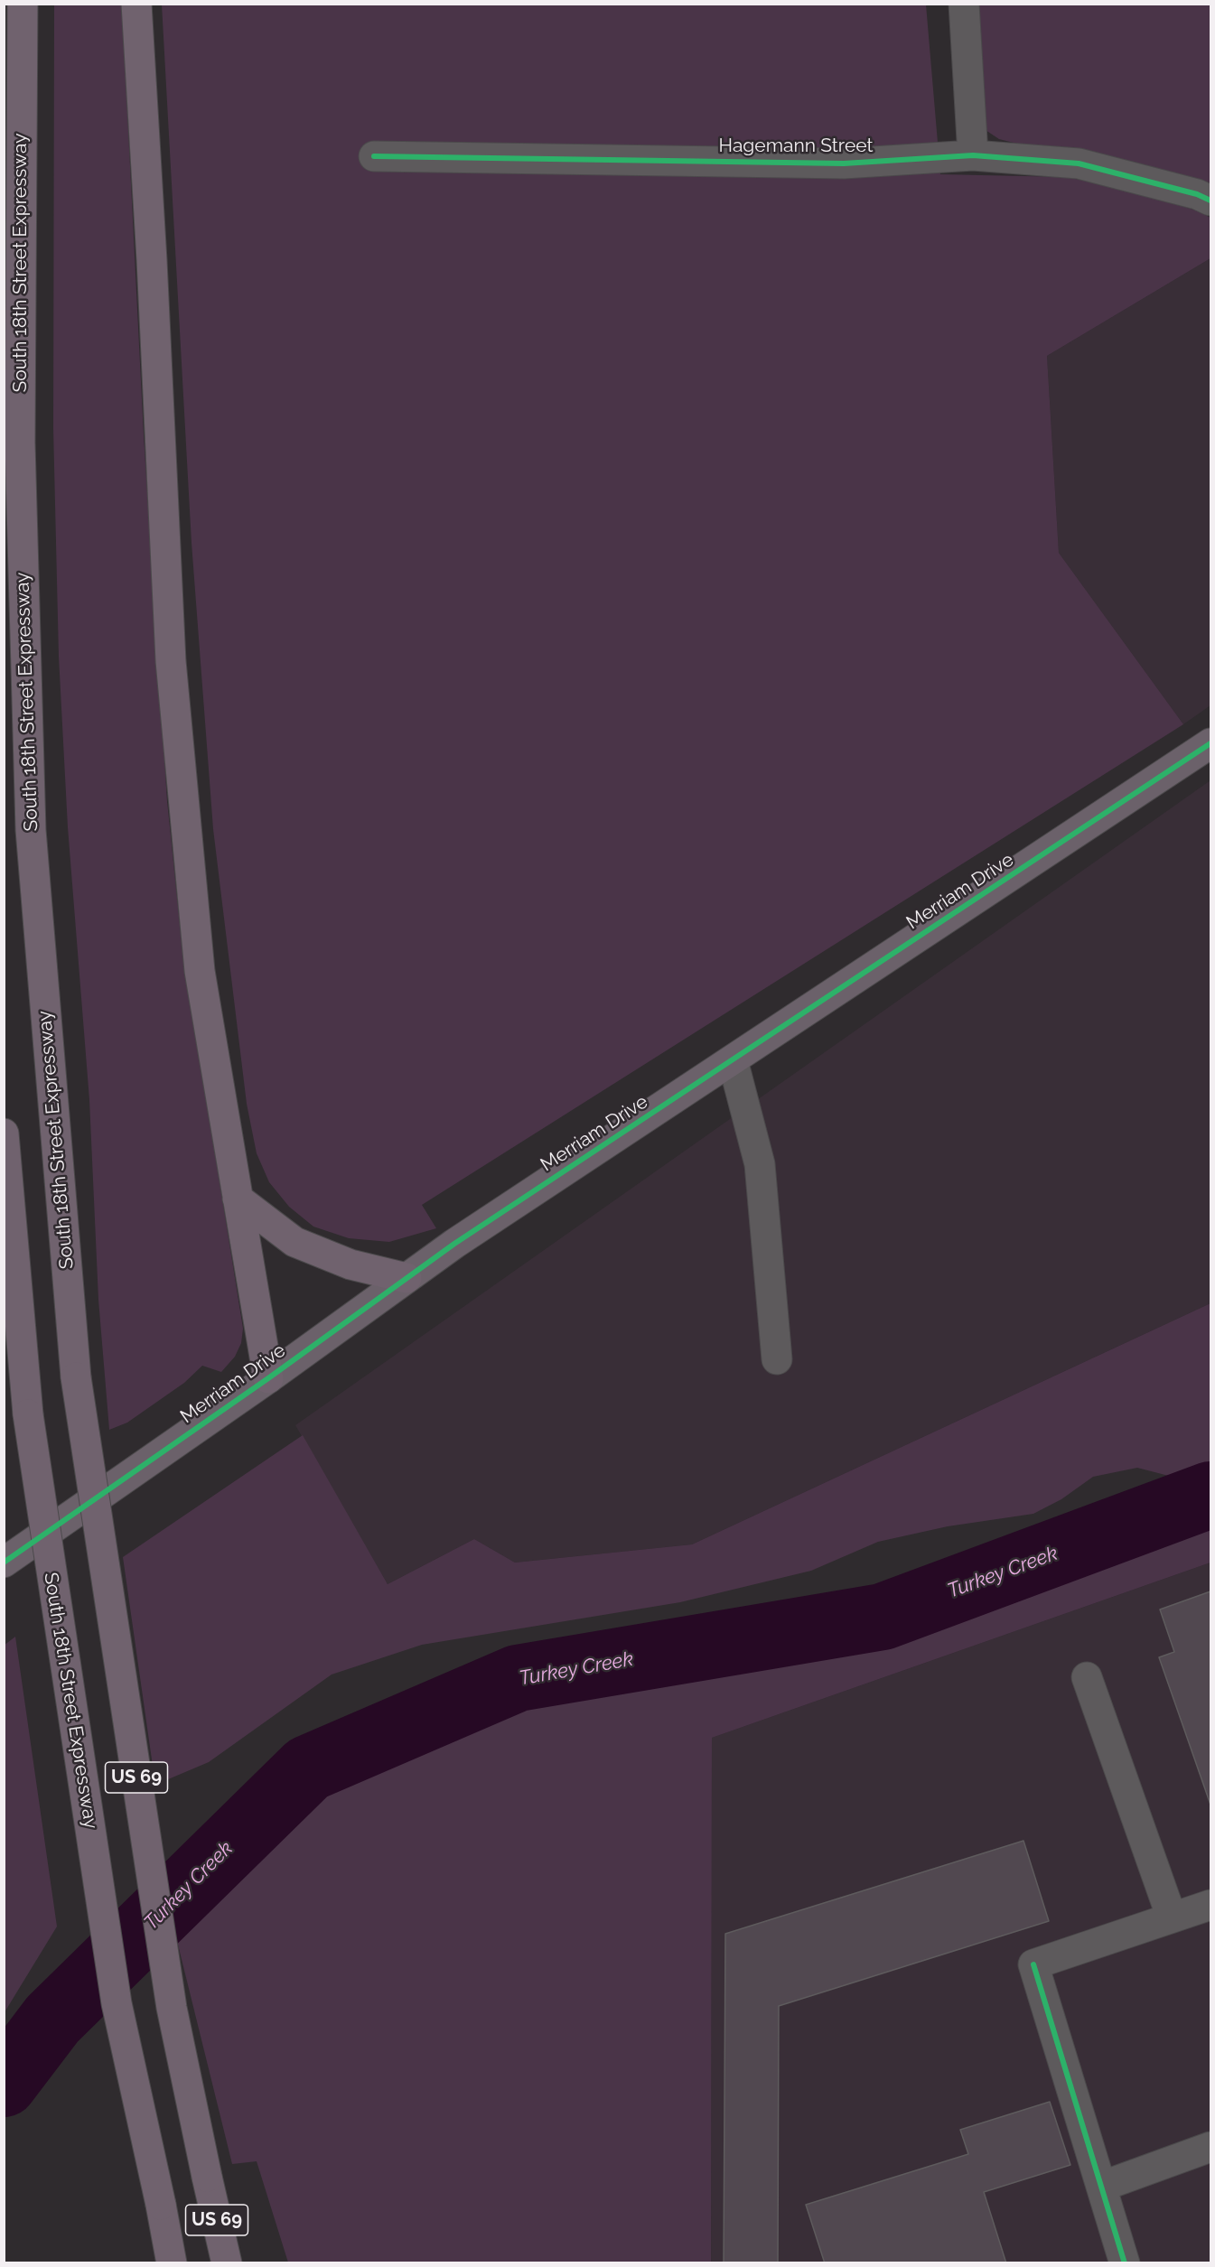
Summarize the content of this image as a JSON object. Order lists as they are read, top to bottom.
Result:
{
  "streets": {
    "highway": ["South 18th Street Expressway", "US 69"],
    "main road": ["Merriam Drive"],
    "street": ["Hagemann Street"]
  },
  "water": ["Turkey Creek"]
}
